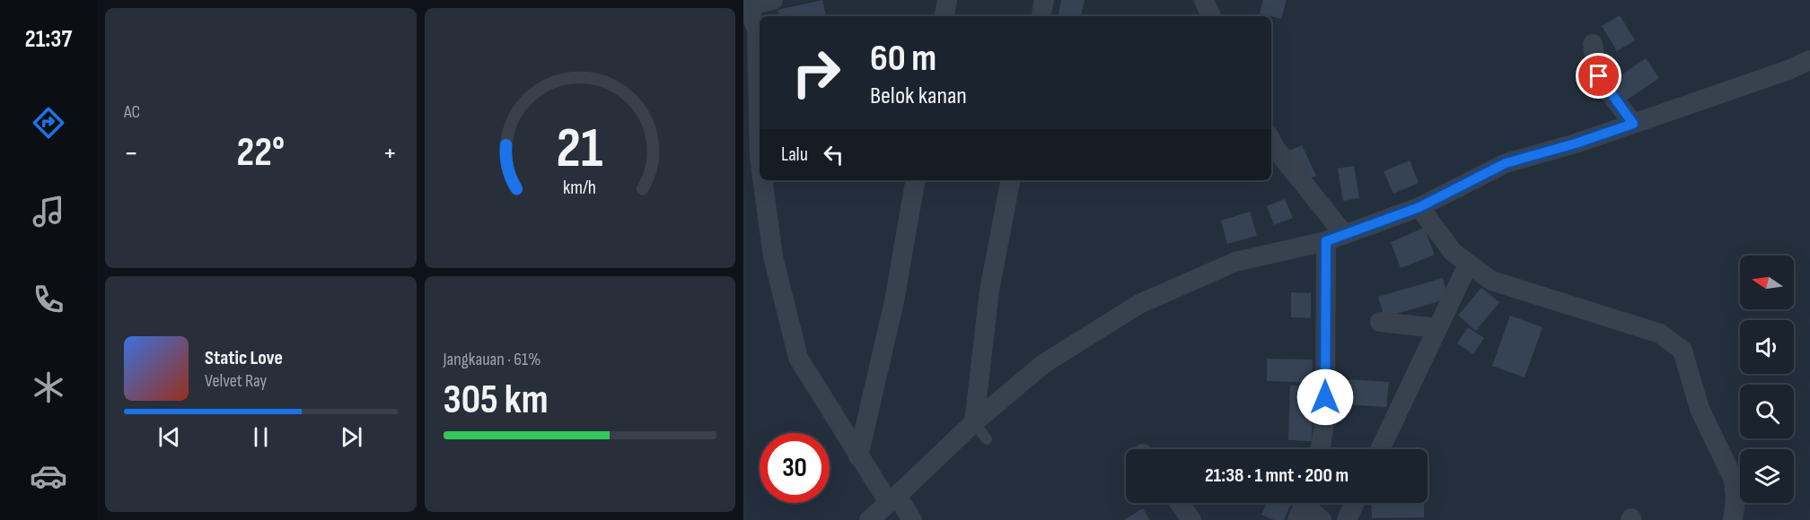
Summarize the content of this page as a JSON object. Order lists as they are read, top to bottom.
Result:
{
  "north": "left",
  "page": {
    "tabs": "21:37",
    "tile": [
      "AC",
      ["Jangkauan · 61%", "305 km"]
    ],
    "turn": ["60 m", "Belok kanan"],
    "then": "Lalu",
    "heat": ["−", "22°", "+"],
    "song": ["Static Love", "Velvet Ray"],
    "limit": "30",
    "trip": "21:38 · 1 mnt · 200 m",
    "gauge": ["21", "km/h"]
  }
}
